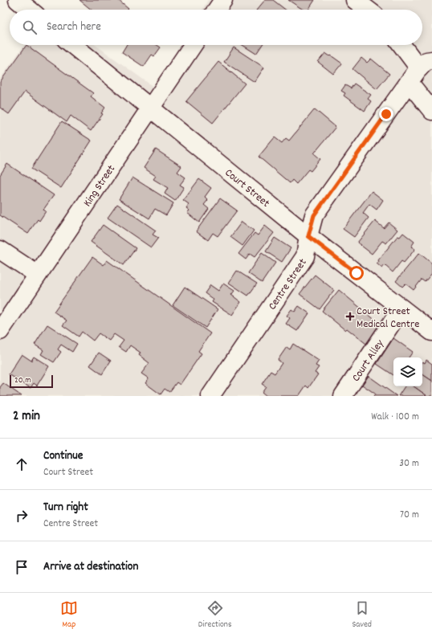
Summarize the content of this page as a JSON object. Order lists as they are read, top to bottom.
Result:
{
  "streets": {
    "street": [
      "King Street",
      "Court Street",
      "Centre Street",
      "Court Alley"
    ]
  },
  "crossings": [
    ["King Street", "Court Street"],
    ["Court Street", "Centre Street"],
    ["Court Street", "Court Alley"]
  ],
  "places": {
    "health": ["Court Street Medical Centre"]
  },
  "scale_bar": "20 m",
  "page": {
    "search": "Search here",
    "scale": "20 m",
    "heading": ["2 min", "Walk · 100 m"],
    "list": [
      ["Continue", "Court Street", "30 m"],
      ["Turn right", "Centre Street", "70 m"],
      "Arrive at destination"
    ],
    "nav": ["Map", "Directions", "Saved"]
  }
}
